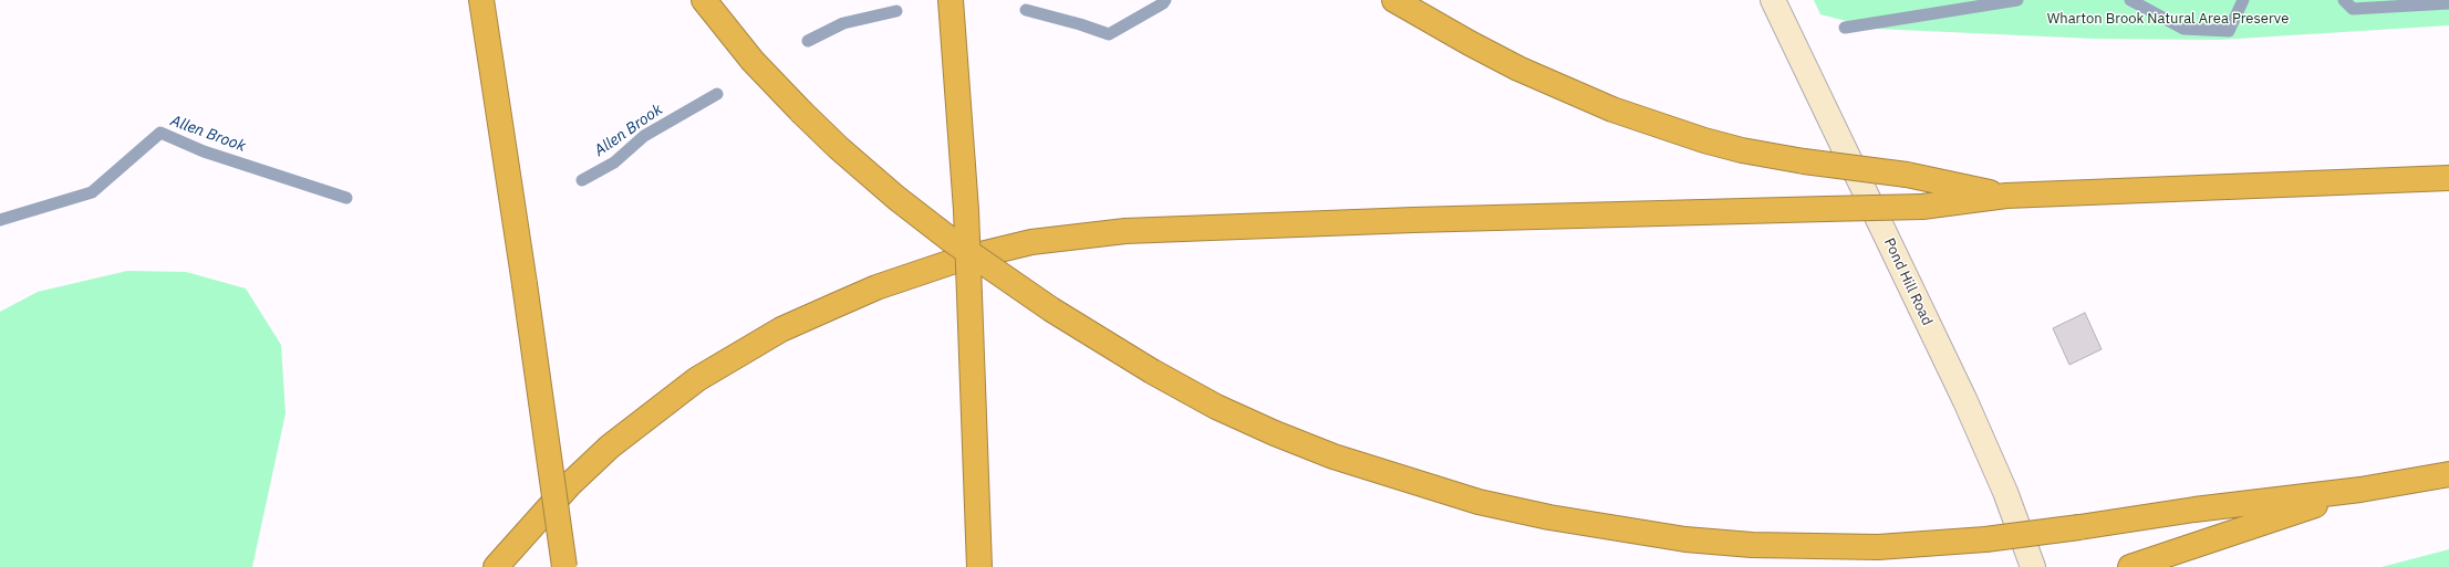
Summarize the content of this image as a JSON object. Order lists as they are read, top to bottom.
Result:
{
  "streets": {
    "main road": ["Pond Hill Road"]
  },
  "water": ["Allen Brook"],
  "parks": ["Wharton Brook Natural Area Preserve"]
}
